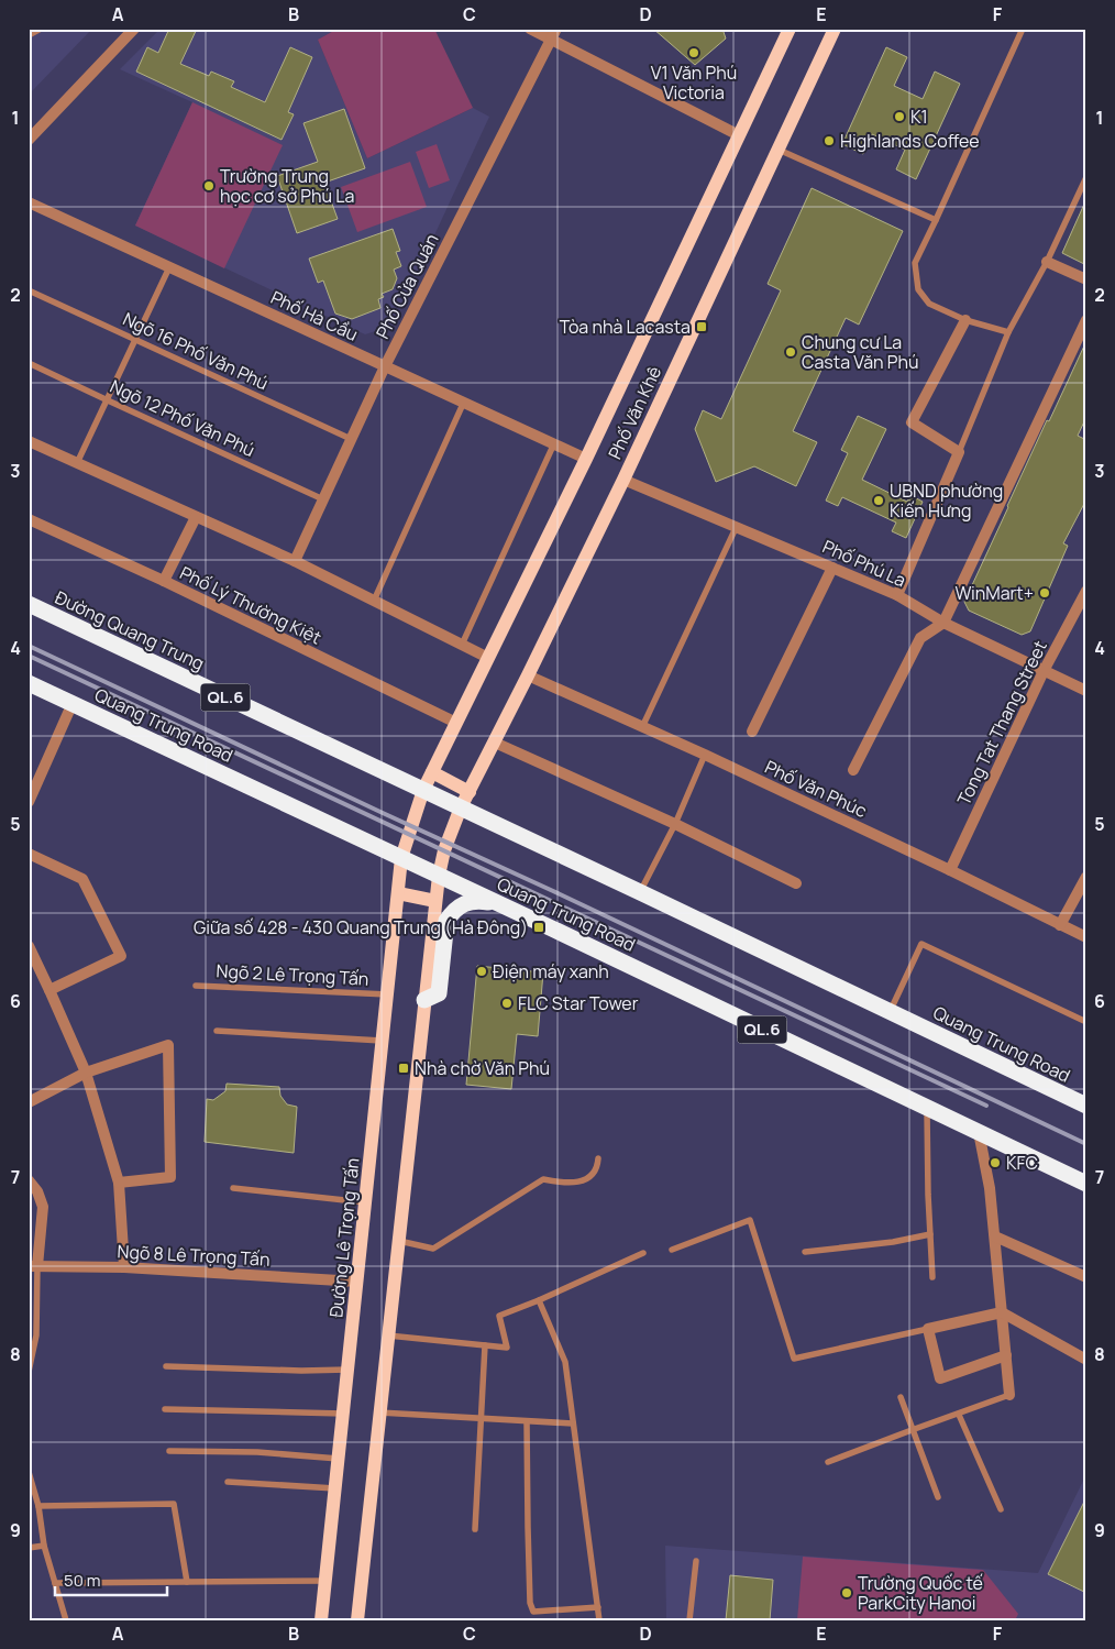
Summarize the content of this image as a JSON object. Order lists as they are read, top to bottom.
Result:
{
  "streets": {
    "highway": ["Đường Quang Trung", "QL.6", "Quang Trung Road"],
    "main road": ["Phố Văn Khê", "Đường Lê Trọng Tấn"],
    "street": [
      "Phố Cửa Quán",
      "Phố Hà Cầu",
      "Phố Phú La",
      "Phố Lý Thường Kiệt",
      "Tong Tat Thang Street",
      "Phố Văn Phúc",
      "Ngõ 8 Lê Trọng Tấn"
    ],
    "lane": ["Ngõ 16 Phố Văn Phú", "Ngõ 12 Phố Văn Phú", "Ngõ 2 Lê Trọng Tấn"]
  },
  "crossings": [
    ["Phố Cửa Quán", "Phố Hà Cầu"],
    ["Phố Cửa Quán", "Ngõ 16 Phố Văn Phú"],
    ["Phố Cửa Quán", "Ngõ 12 Phố Văn Phú"],
    ["Phố Hà Cầu", "Phố Văn Khê"],
    ["Phố Văn Khê", "Phố Phú La"],
    ["Phố Văn Khê", "Phố Lý Thường Kiệt"],
    ["Phố Văn Khê", "Đường Quang Trung"],
    ["Phố Văn Khê", "Quang Trung Road"],
    ["Phố Văn Khê", "Phố Văn Phúc"],
    ["Phố Văn Khê", "Đường Lê Trọng Tấn"],
    ["Phố Phú La", "Tong Tat Thang Street"],
    ["Đường Quang Trung", "Quang Trung Road"],
    ["Tong Tat Thang Street", "Phố Văn Phúc"],
    ["Quang Trung Road", "Đường Lê Trọng Tấn"],
    ["Ngõ 2 Lê Trọng Tấn", "Đường Lê Trọng Tấn"],
    ["Đường Lê Trọng Tấn", "Ngõ 8 Lê Trọng Tấn"]
  ],
  "places": {
    "other": [
      "V1 Văn Phú Victoria",
      "K1",
      "Highlands Coffee",
      "Trường Trung học cơ sở Phú La",
      "Chung cư La Casta Văn Phú",
      "UBND phường Kiến Hưng",
      "WinMart+",
      "Điện máy xanh",
      "FLC Star Tower",
      "KFC",
      "Trường Quốc tế ParkCity Hanoi"
    ],
    "transit": ["Tòa nhà Lacasta", "Giữa số 428 - 430 Quang Trung (Hà Đông)", "Nhà chờ Văn Phú"]
  },
  "scale_bar": "50 m",
  "grid": {
    "columns": [
      "A",
      "B",
      "C",
      "D",
      "E",
      "F"
    ],
    "rows": [
      "1",
      "2",
      "3",
      "4",
      "5",
      "6",
      "7",
      "8",
      "9"
    ]
  }
}
